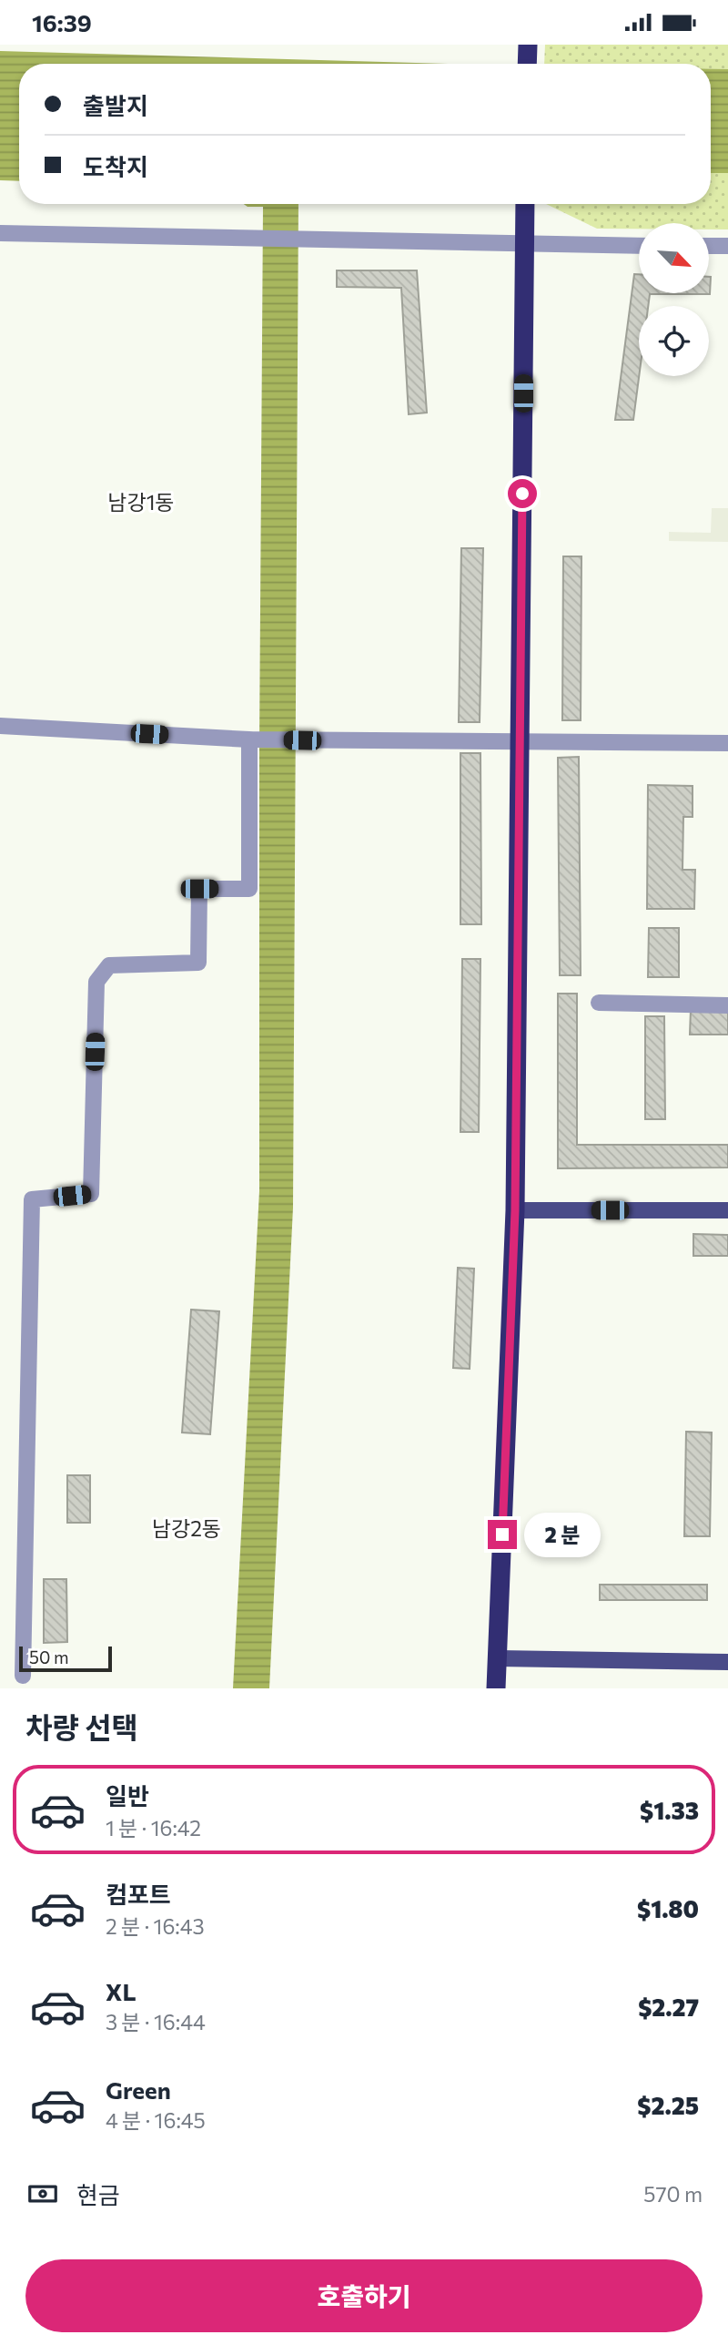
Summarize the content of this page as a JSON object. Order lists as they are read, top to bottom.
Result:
{
  "districts": ["남강1동", "남강2동"],
  "scale_bar": "50 m",
  "north": "bottom right",
  "page": {
    "status": "16:39",
    "banner": ["출발지", "도착지"],
    "bubble": "2 분",
    "scale": "50 m",
    "heading": "차량 선택",
    "list": [
      {
        "name": "일반",
        "note": "1 분 · 16:42",
        "value": "$1.33"
      },
      {
        "name": "컴포트",
        "note": "2 분 · 16:43",
        "value": "$1.80"
      },
      {
        "name": "XL",
        "note": "3 분 · 16:44",
        "value": "$2.27"
      },
      {
        "name": "Green",
        "note": "4 분 · 16:45",
        "value": "$2.25"
      }
    ],
    "pay": ["현금", "570 m"],
    "buttons": "호출하기"
  }
}
